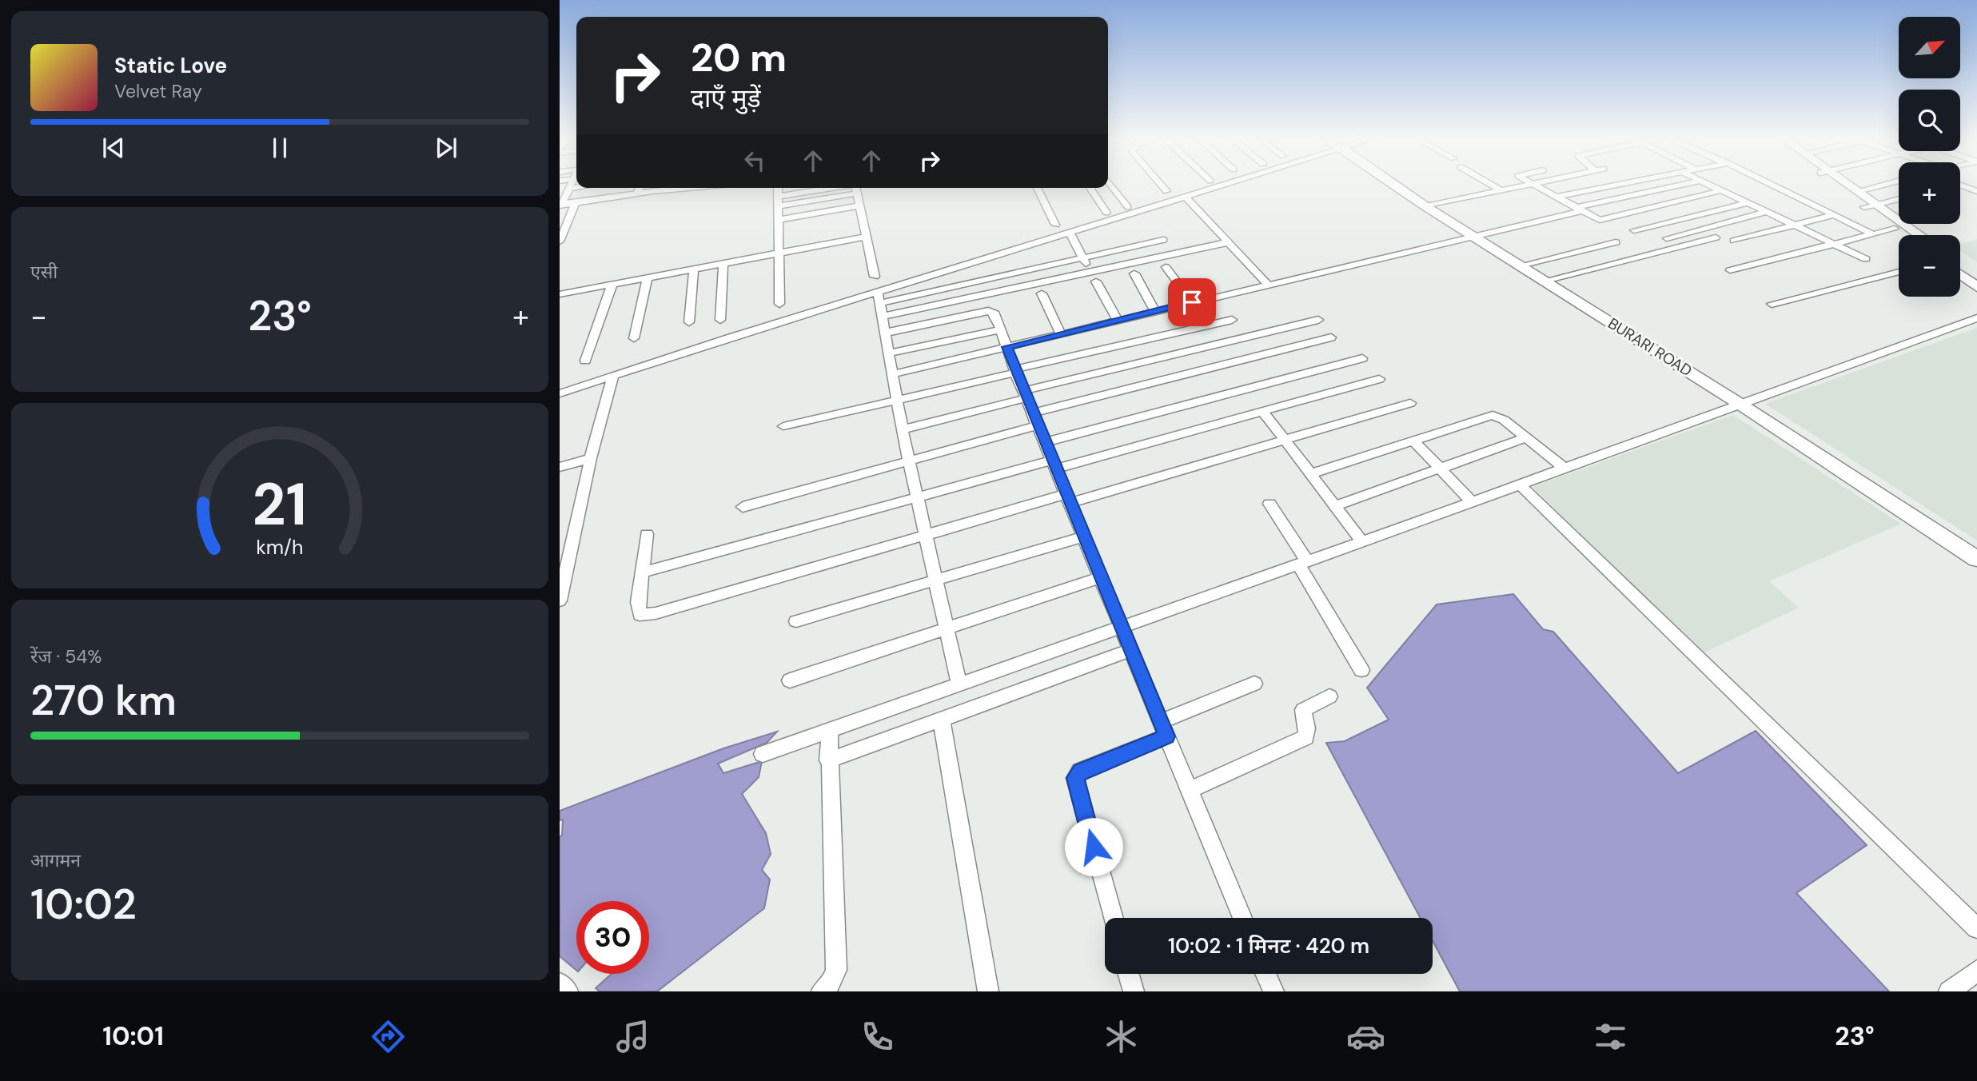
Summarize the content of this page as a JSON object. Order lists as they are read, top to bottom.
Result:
{
  "streets": {
    "main road": ["BURARI ROAD"]
  },
  "north": "top right",
  "page": {
    "map_buttons": ["+", "−"],
    "turn": ["20 m", "दाएँ मुड़ें"],
    "song": ["Static Love", "Velvet Ray"],
    "tile": [
      "एसी",
      ["रेंज · 54%", "270 km"],
      ["आगमन", "10:02"]
    ],
    "heat": ["−", "23°", "+"],
    "limit": "30",
    "trip": "10:02 · 1 मिनट · 420 m",
    "tabs": ["10:01", "23°"],
    "gauge": ["21", "km/h"]
  }
}
